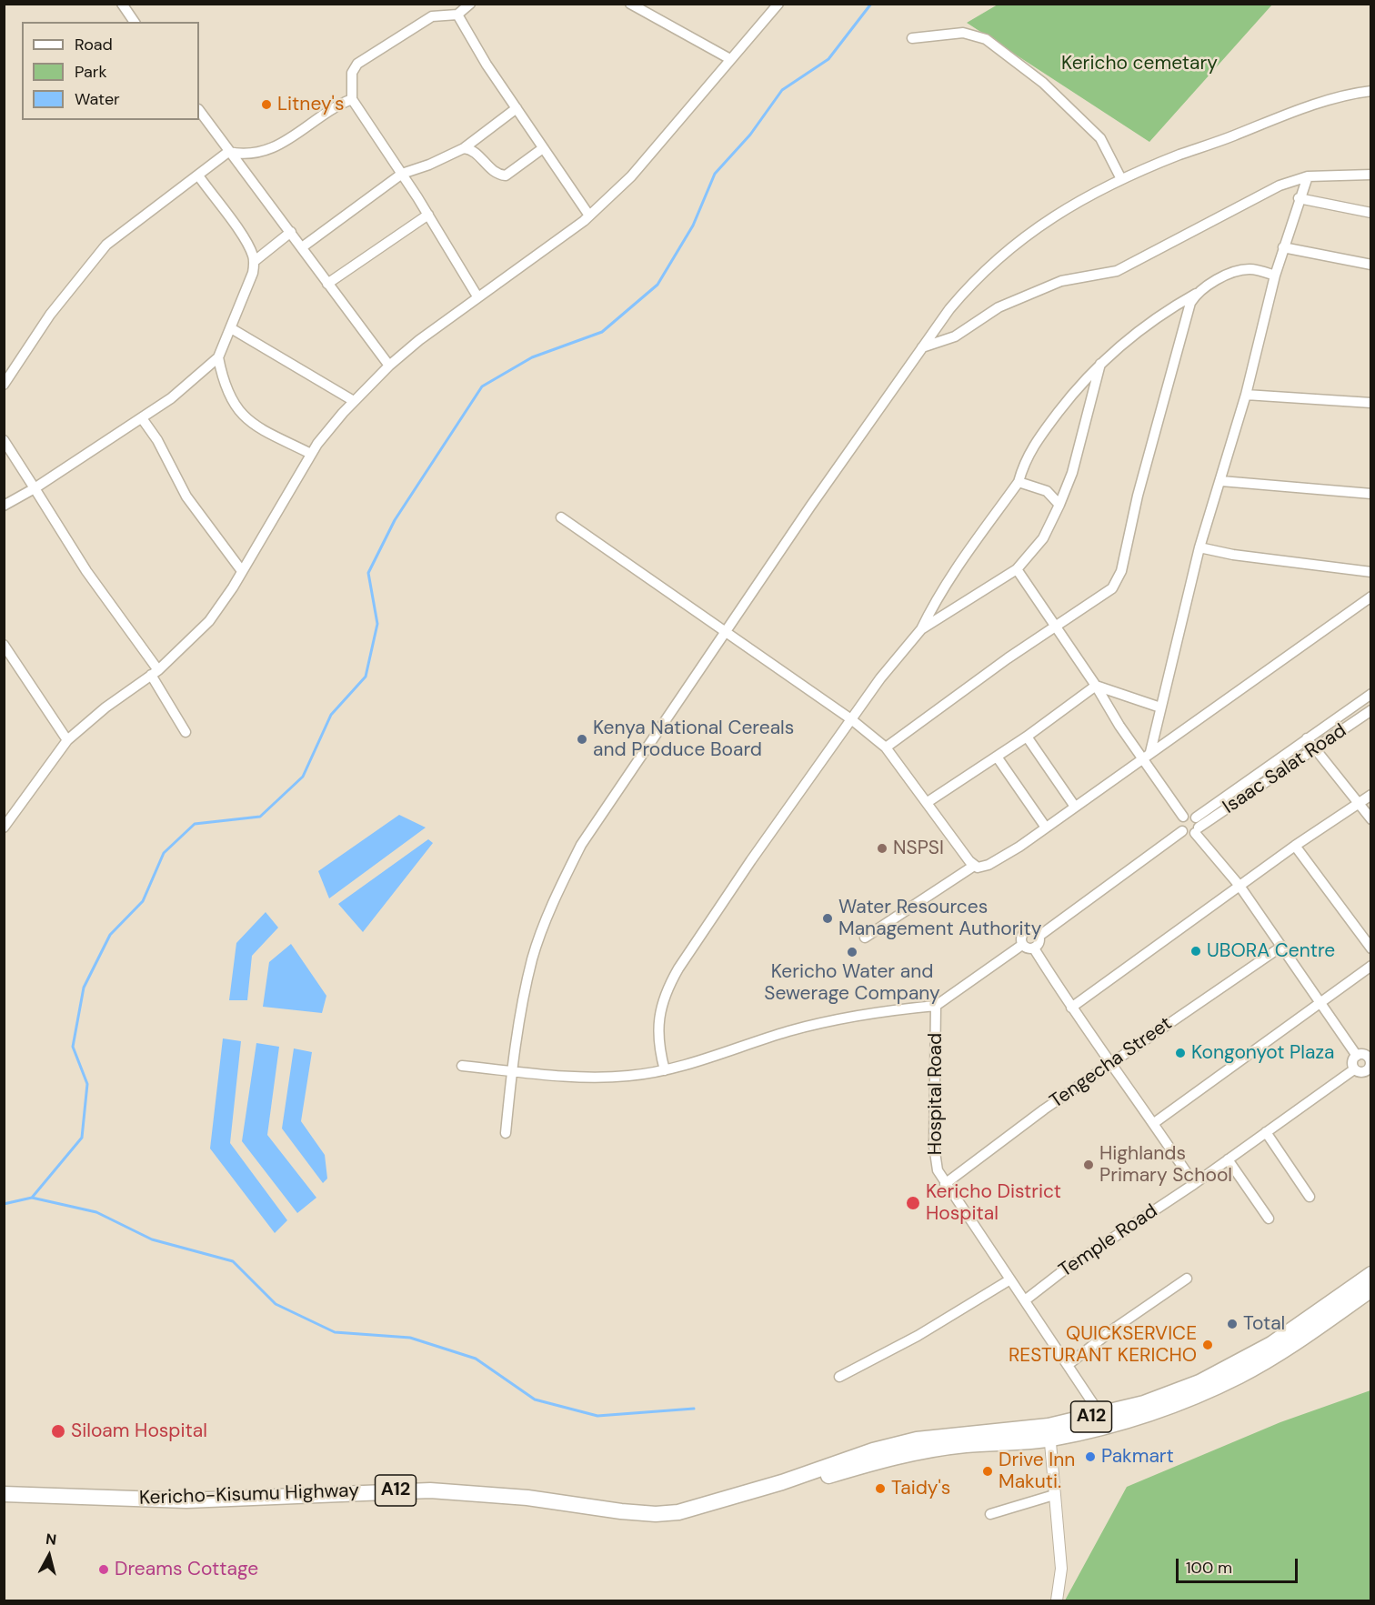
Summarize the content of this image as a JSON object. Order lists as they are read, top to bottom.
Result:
{
  "streets": {
    "highway": ["A12", "Kericho-Kisumu Highway"],
    "street": [
      "Isaac Salat Road",
      "Tengecha Street",
      "Hospital Road",
      "Temple Road"
    ]
  },
  "crossings": [
    ["Tengecha Street", "Hospital Road"],
    ["Hospital Road", "Temple Road"],
    ["Hospital Road", "Kericho-Kisumu Highway"]
  ],
  "parks": ["Kericho cemetary"],
  "places": [
    "Litney's",
    "Kenya National Cereals and Produce Board",
    "NSPSI",
    "Water Resources Management Authority",
    "UBORA Centre",
    "Kericho Water and Sewerage Company",
    "Kongonyot Plaza",
    "Highlands Primary School",
    "Kericho District Hospital",
    "Total",
    "QUICKSERVICE RESTURANT KERICHO",
    "Siloam Hospital",
    "Pakmart",
    "Drive Inn Makuti.",
    "Taidy's",
    "Dreams Cottage"
  ],
  "legend": ["Road", "Park", "Water"],
  "scale_bar": "100 m",
  "north": "top"
}
